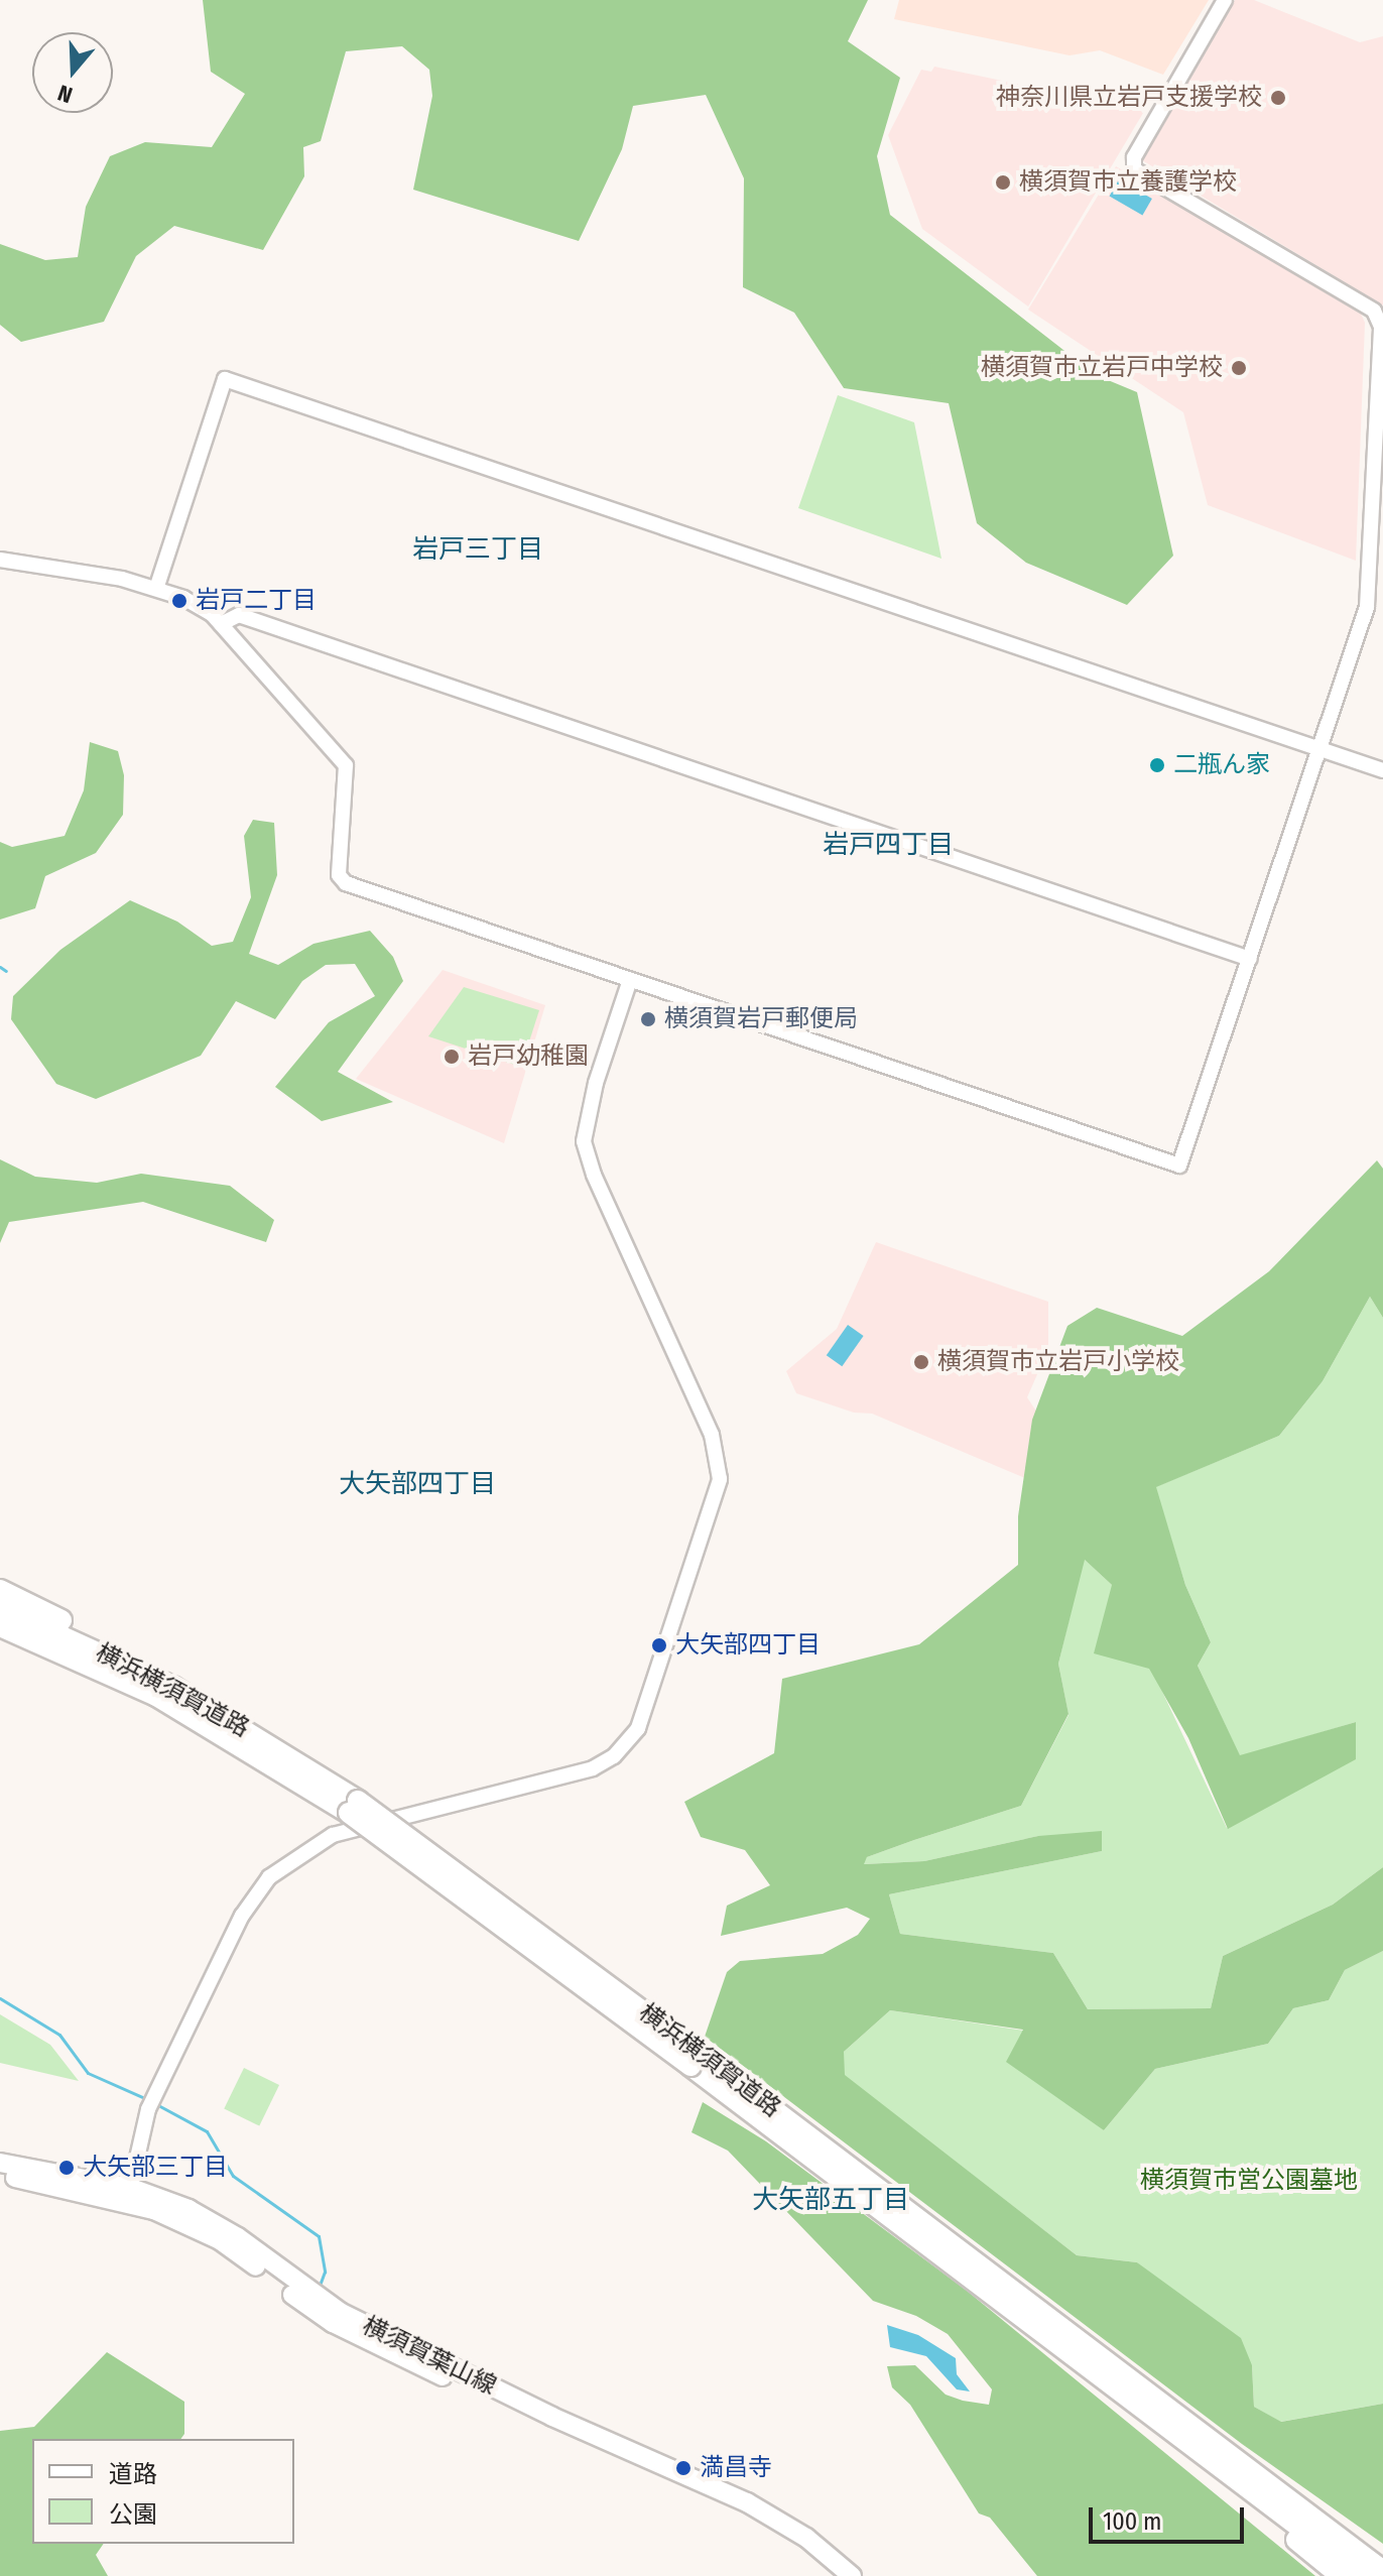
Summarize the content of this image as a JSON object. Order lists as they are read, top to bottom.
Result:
{
  "streets": {
    "highway": ["横浜横須賀道路"],
    "main road": ["横須賀葉山線"]
  },
  "districts": [
    "岩戸三丁目",
    "岩戸四丁目",
    "大矢部四丁目",
    "大矢部五丁目"
  ],
  "parks": ["横須賀市営公園墓地"],
  "places": [
    "神奈川県立岩戸支援学校",
    "横須賀市立養護学校",
    "横須賀市立岩戸中学校",
    "岩戸二丁目",
    "二瓶ん家",
    "横須賀岩戸郵便局",
    "岩戸幼稚園",
    "横須賀市立岩戸小学校",
    "大矢部四丁目",
    "大矢部三丁目",
    "満昌寺"
  ],
  "legend": ["道路", "公園"],
  "scale_bar": "100 m",
  "north": "bottom"
}
